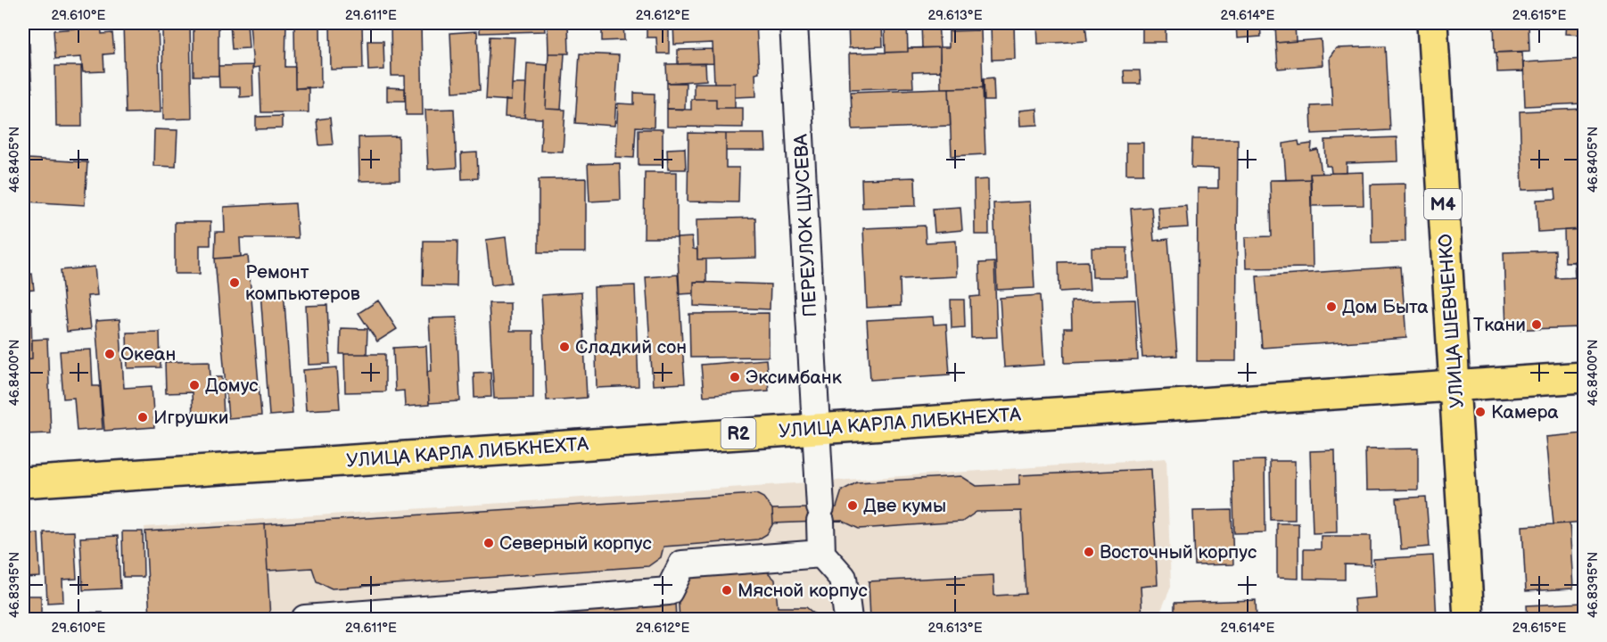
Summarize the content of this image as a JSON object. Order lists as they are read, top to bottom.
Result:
{
  "streets": {
    "main road": [
      "M4",
      "УЛИЦА ШЕВЧЕНКО",
      "УЛИЦА КАРЛА ЛИБКНЕХТА",
      "R2"
    ],
    "street": ["ПЕРЕУЛОК ЩУСЕВА"]
  },
  "crossings": [
    ["ПЕРЕУЛОК ЩУСЕВА", "УЛИЦА КАРЛА ЛИБКНЕХТА"],
    ["УЛИЦА ШЕВЧЕНКО", "УЛИЦА КАРЛА ЛИБКНЕХТА"]
  ],
  "places": [
    "Ремонт компьютеров",
    "Дом Быта",
    "Ткани",
    "Сладкий сон",
    "Океан",
    "Эксимбанк",
    "Домус",
    "Камера",
    "Игрушки",
    "Две кумы",
    "Северный корпус",
    "Восточный корпус",
    "Мясной корпус"
  ],
  "coordinates": [
    "29.610°E",
    "29.611°E",
    "29.612°E",
    "29.613°E",
    "29.614°E",
    "29.615°E",
    "46.8405°N",
    "46.8400°N",
    "46.8395°N"
  ]
}
